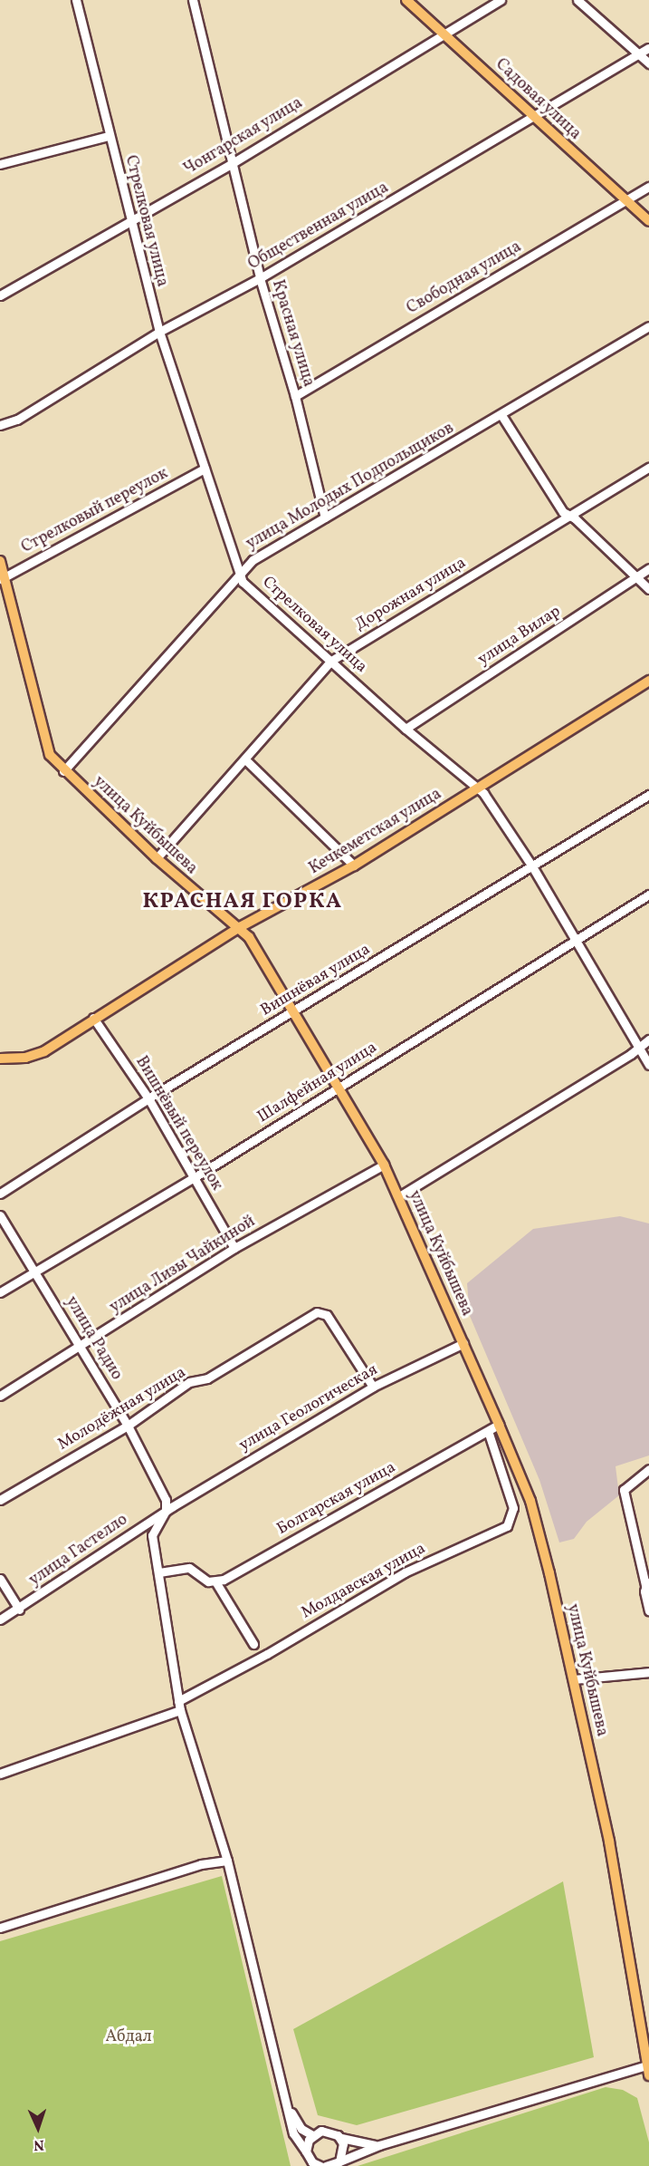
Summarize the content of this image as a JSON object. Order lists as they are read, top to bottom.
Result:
{
  "streets": {
    "main road": ["Садовая улица", "улица Куйбышева", "Кечкеметская улица"],
    "street": [
      "Чонгарская улица",
      "Стрелковая улица",
      "Общественная улица",
      "Свободная улица",
      "Красная улица",
      "улица Молодых Подпольщиков",
      "Стрелковый переулок",
      "Дорожная улица",
      "улица Вилар",
      "Вишнёвая улица",
      "Шалфейная улица",
      "Вишнёвый переулок",
      "улица Лизы Чайкиной",
      "улица Радио",
      "улица Геологическая",
      "Молодёжная улица",
      "Болгарская улица",
      "улица Гастелло",
      "Молдавская улица"
    ]
  },
  "crossings": [
    ["Садовая улица", "Чонгарская улица"],
    ["Садовая улица", "Общественная улица"],
    ["Садовая улица", "Свободная улица"],
    ["Чонгарская улица", "Стрелковая улица"],
    ["Чонгарская улица", "Красная улица"],
    ["Стрелковая улица", "Общественная улица"],
    ["Стрелковая улица", "улица Молодых Подпольщиков"],
    ["Стрелковая улица", "Стрелковый переулок"],
    ["Стрелковая улица", "Дорожная улица"],
    ["Стрелковая улица", "улица Вилар"],
    ["Стрелковая улица", "Кечкеметская улица"],
    ["Стрелковая улица", "Вишнёвая улица"],
    ["Стрелковая улица", "Шалфейная улица"],
    ["Общественная улица", "Красная улица"],
    ["Свободная улица", "Красная улица"],
    ["Красная улица", "улица Молодых Подпольщиков"],
    ["улица Молодых Подпольщиков", "улица Куйбышева"],
    ["Стрелковый переулок", "улица Куйбышева"],
    ["Дорожная улица", "улица Куйбышева"],
    ["улица Куйбышева", "Кечкеметская улица"],
    ["улица Куйбышева", "Вишнёвая улица"],
    ["улица Куйбышева", "Шалфейная улица"],
    ["улица Куйбышева", "улица Лизы Чайкиной"],
    ["улица Куйбышева", "улица Геологическая"],
    ["улица Куйбышева", "Болгарская улица"],
    ["Кечкеметская улица", "Вишнёвый переулок"],
    ["Вишнёвая улица", "Вишнёвый переулок"],
    ["Шалфейная улица", "Вишнёвый переулок"],
    ["Шалфейная улица", "улица Радио"],
    ["Вишнёвый переулок", "улица Лизы Чайкиной"],
    ["улица Лизы Чайкиной", "улица Радио"],
    ["улица Радио", "улица Геологическая"],
    ["улица Радио", "Молодёжная улица"],
    ["улица Радио", "улица Гастелло"],
    ["улица Геологическая", "Молодёжная улица"],
    ["улица Геологическая", "улица Гастелло"],
    ["Болгарская улица", "Молдавская улица"]
  ],
  "districts": ["КРАСНАЯ ГОРКА"],
  "parks": ["Абдал"],
  "north": "bottom"
}
